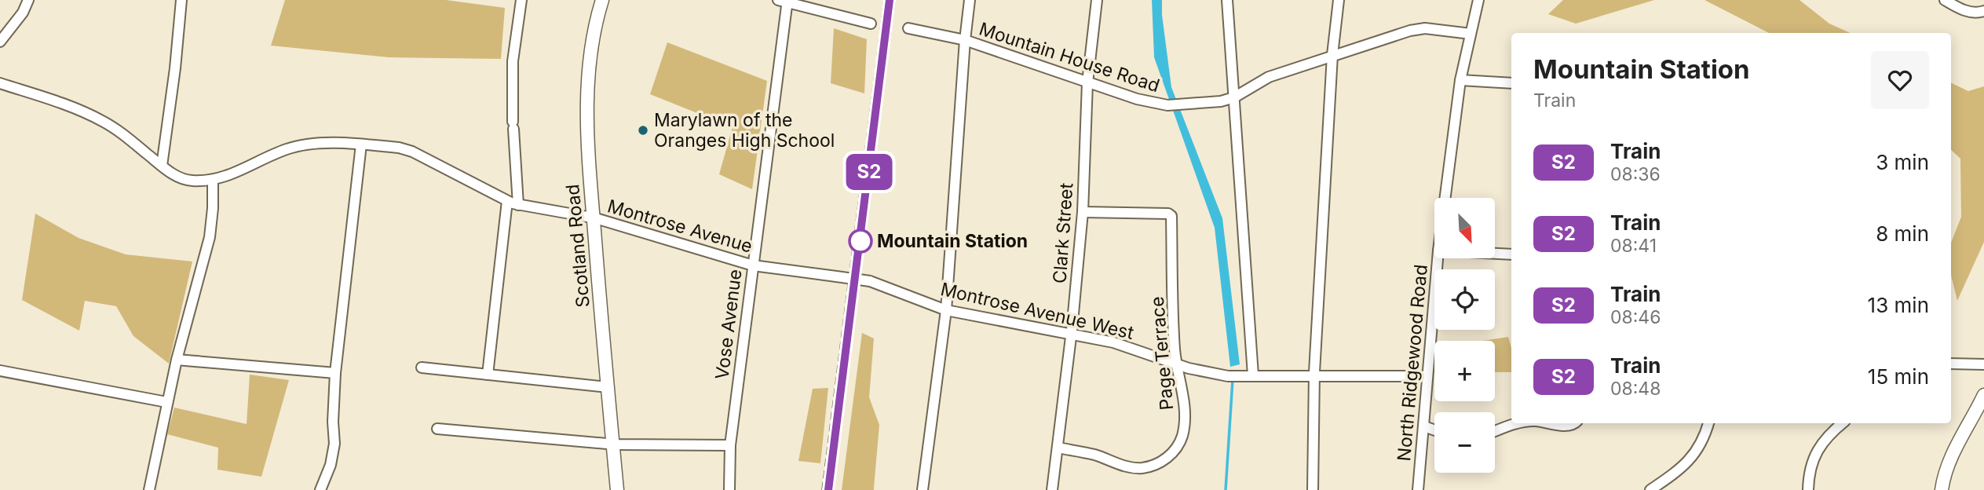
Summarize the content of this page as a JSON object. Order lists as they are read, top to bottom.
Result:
{
  "streets": {
    "main road": ["Scotland Road"],
    "street": [
      "Mountain House Road",
      "Montrose Avenue",
      "Clark Street",
      "Montrose Avenue West",
      "Vose Avenue",
      "Page Terrace",
      "North Ridgewood Road"
    ]
  },
  "crossings": [
    ["Mountain House Road", "Clark Street"],
    ["Mountain House Road", "North Ridgewood Road"],
    ["Montrose Avenue", "Scotland Road"],
    ["Montrose Avenue", "Montrose Avenue West"],
    ["Montrose Avenue", "Vose Avenue"],
    ["Clark Street", "Montrose Avenue West"],
    ["Clark Street", "Page Terrace"],
    ["Montrose Avenue West", "Page Terrace"],
    ["Montrose Avenue West", "North Ridgewood Road"]
  ],
  "places": ["Marylawn of the Oranges High School", "Mountain Station"],
  "north": "bottom right",
  "page": {
    "on_map": "S2",
    "heading": ["Mountain Station", "Train"],
    "list": [
      {
        "mark": "S2",
        "name": "Train",
        "note": "08:36",
        "value": "3 min"
      },
      {
        "mark": "S2",
        "name": "Train",
        "note": "08:41",
        "value": "8 min"
      },
      {
        "mark": "S2",
        "name": "Train",
        "note": "08:46",
        "value": "13 min"
      },
      {
        "mark": "S2",
        "name": "Train",
        "note": "08:48",
        "value": "15 min"
      }
    ],
    "map_buttons": ["+", "−"]
  }
}
